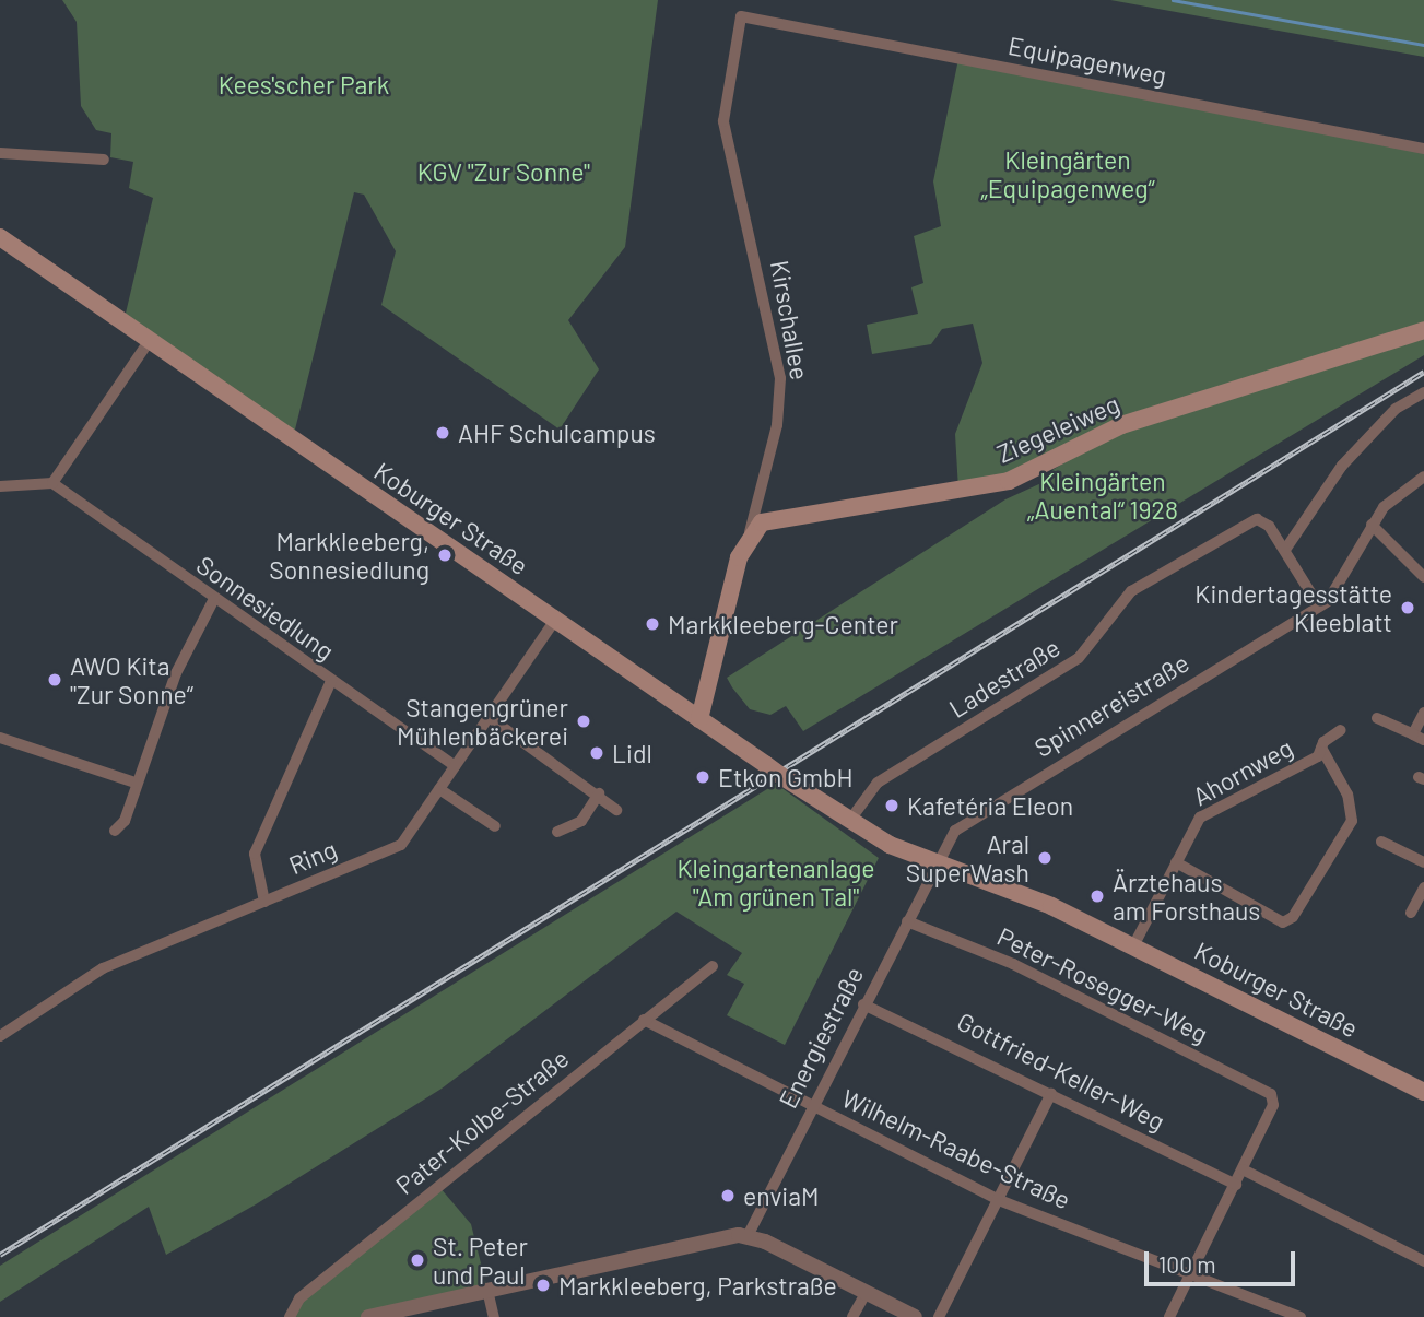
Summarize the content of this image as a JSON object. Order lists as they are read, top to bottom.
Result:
{
  "streets": {
    "main road": ["Kirschallee", "Ziegeleiweg", "Koburger Straße"],
    "street": [
      "Equipagenweg",
      "Sonnesiedlung",
      "Ladestraße",
      "Spinnereistraße",
      "Ahornweg",
      "Ring",
      "Peter-Rosegger-Weg",
      "Energiestraße",
      "Gottfried-Keller-Weg",
      "Pater-Kolbe-Straße",
      "Wilhelm-Raabe-Straße"
    ]
  },
  "crossings": [
    ["Equipagenweg", "Kirschallee"],
    ["Kirschallee", "Ziegeleiweg"],
    ["Kirschallee", "Koburger Straße"],
    ["Koburger Straße", "Ladestraße"],
    ["Koburger Straße", "Spinnereistraße"],
    ["Koburger Straße", "Ahornweg"],
    ["Koburger Straße", "Ring"],
    ["Koburger Straße", "Energiestraße"],
    ["Sonnesiedlung", "Ring"],
    ["Spinnereistraße", "Energiestraße"],
    ["Peter-Rosegger-Weg", "Energiestraße"],
    ["Energiestraße", "Gottfried-Keller-Weg"],
    ["Energiestraße", "Wilhelm-Raabe-Straße"],
    ["Pater-Kolbe-Straße", "Wilhelm-Raabe-Straße"]
  ],
  "parks": [
    "Kees'scher Park",
    "Kleingärten „Equipagenweg“",
    "KGV \"Zur Sonne\"",
    "Kleingärten „Auental“ 1928",
    "Kleingartenanlage \"Am grünen Tal\""
  ],
  "places": [
    "AHF Schulcampus",
    "Markkleeberg, Sonnesiedlung",
    "Kindertagesstätte Kleeblatt",
    "Markkleeberg-Center",
    "AWO Kita \"Zur Sonne“",
    "Stangengrüner Mühlenbäckerei",
    "Lidl",
    "Etkon GmbH",
    "Kafetéria Eleon",
    "Aral SuperWash",
    "Ärztehaus am Forsthaus",
    "enviaM",
    "St. Peter und Paul",
    "Markkleeberg, Parkstraße"
  ],
  "scale_bar": "100 m"
}
